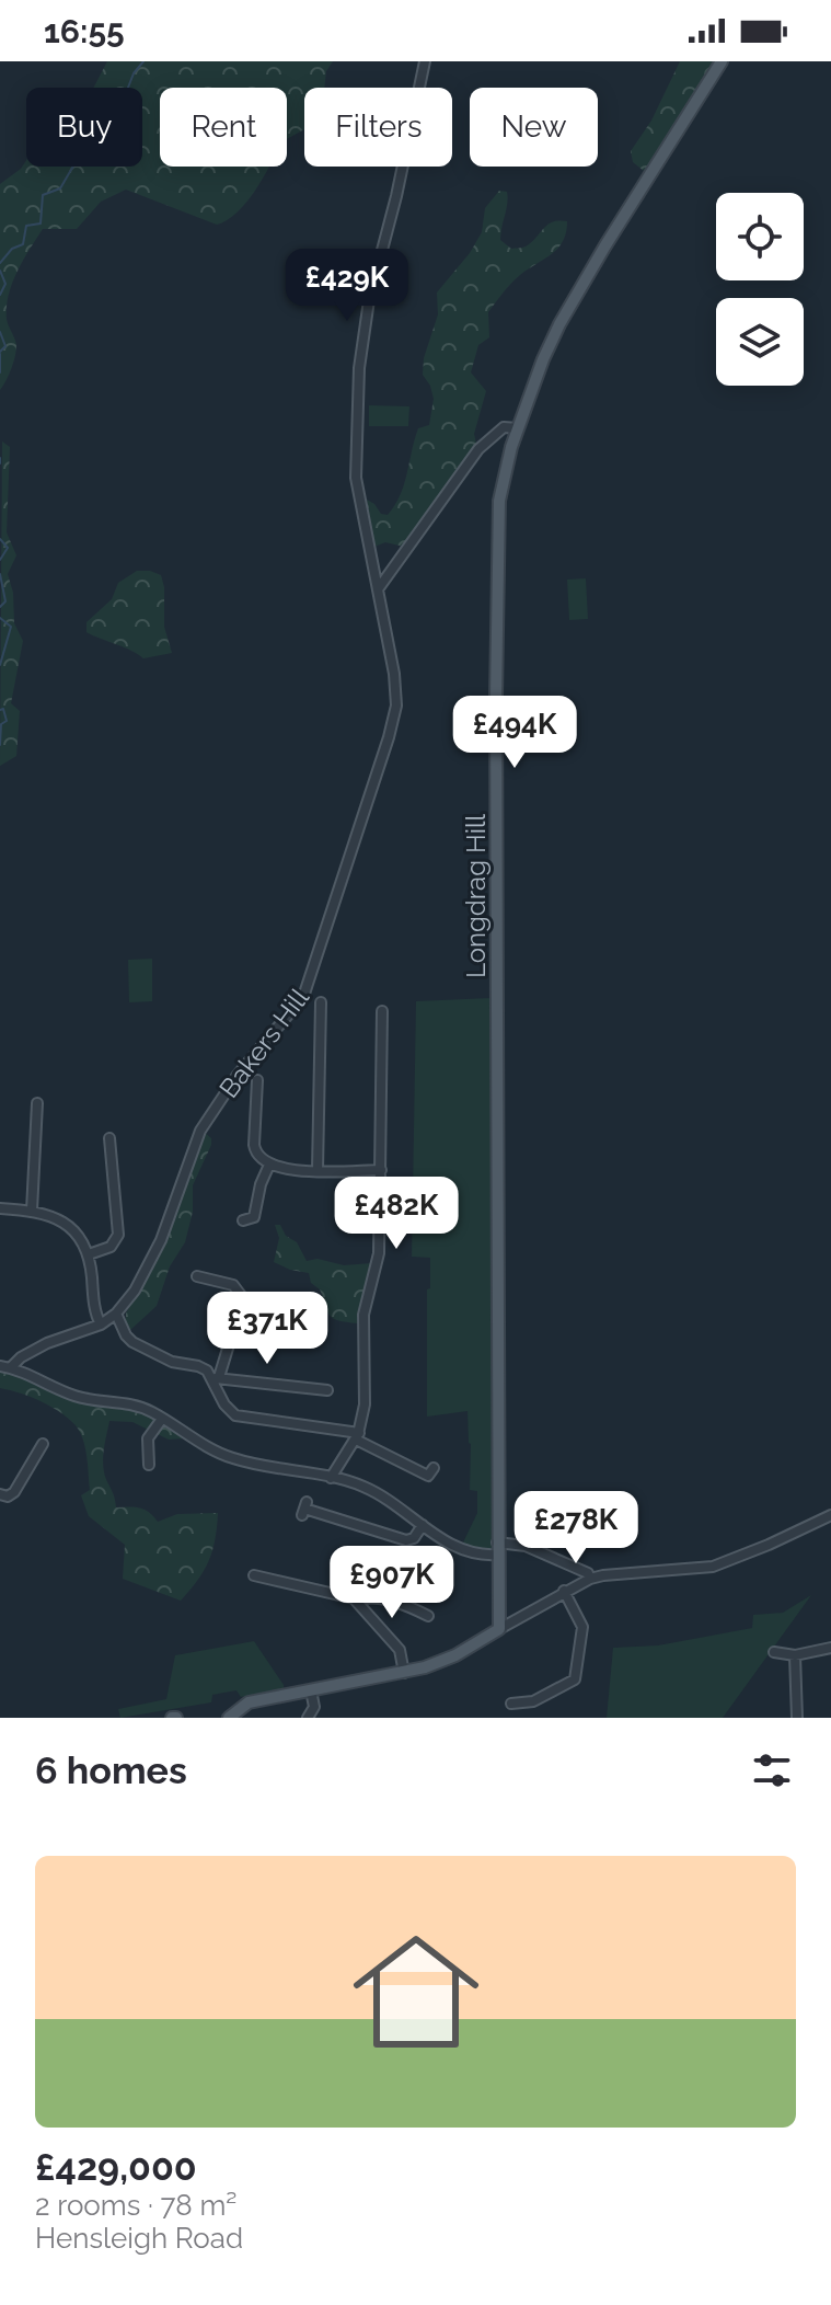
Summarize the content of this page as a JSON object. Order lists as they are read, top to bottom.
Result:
{
  "streets": {
    "main road": ["Longdrag Hill"],
    "street": ["Bakers Hill"]
  },
  "page": {
    "status": "16:55",
    "chip": [
      "Buy",
      "Rent",
      "Filters",
      "New"
    ],
    "price": [
      "£429K",
      "£494K",
      "£482K",
      "£371K",
      "£278K",
      "£907K"
    ],
    "heading": "6 homes",
    "list": [
      {
        "name": "£429,000",
        "note": "2 rooms · 78 m² · Hensleigh Road"
      }
    ]
  }
}
